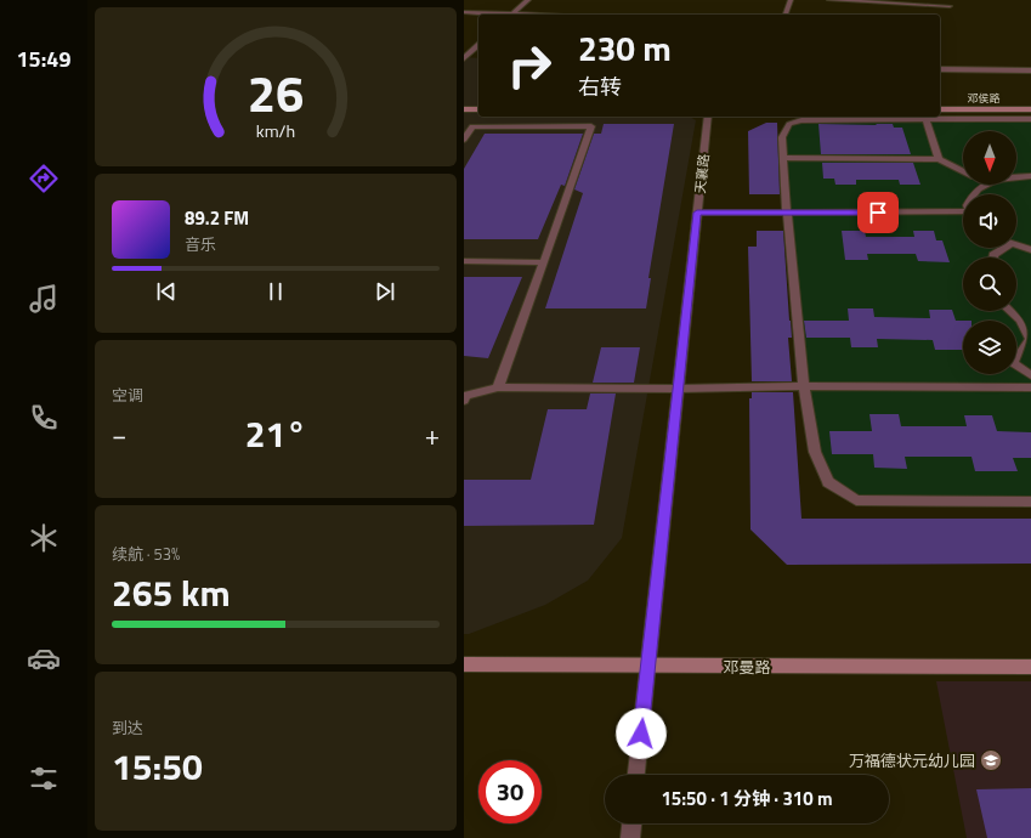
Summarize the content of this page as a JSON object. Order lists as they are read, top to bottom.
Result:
{
  "streets": {
    "street": ["邓侯路", "天襄路", "邓曼路"]
  },
  "crossings": [
    ["天襄路", "邓曼路"]
  ],
  "places": {
    "school or university": ["万福德状元幼儿园"]
  },
  "north": "bottom",
  "page": {
    "tabs": "15:49",
    "turn": ["230 m", "右转"],
    "song": ["89.2 FM", "音乐"],
    "tile": [
      "空调",
      ["续航 · 53%", "265 km"],
      ["到达", "15:50"]
    ],
    "heat": ["−", "21°", "+"],
    "limit": "30",
    "trip": "15:50 · 1 分钟 · 310 m",
    "gauge": ["26", "km/h"]
  }
}
